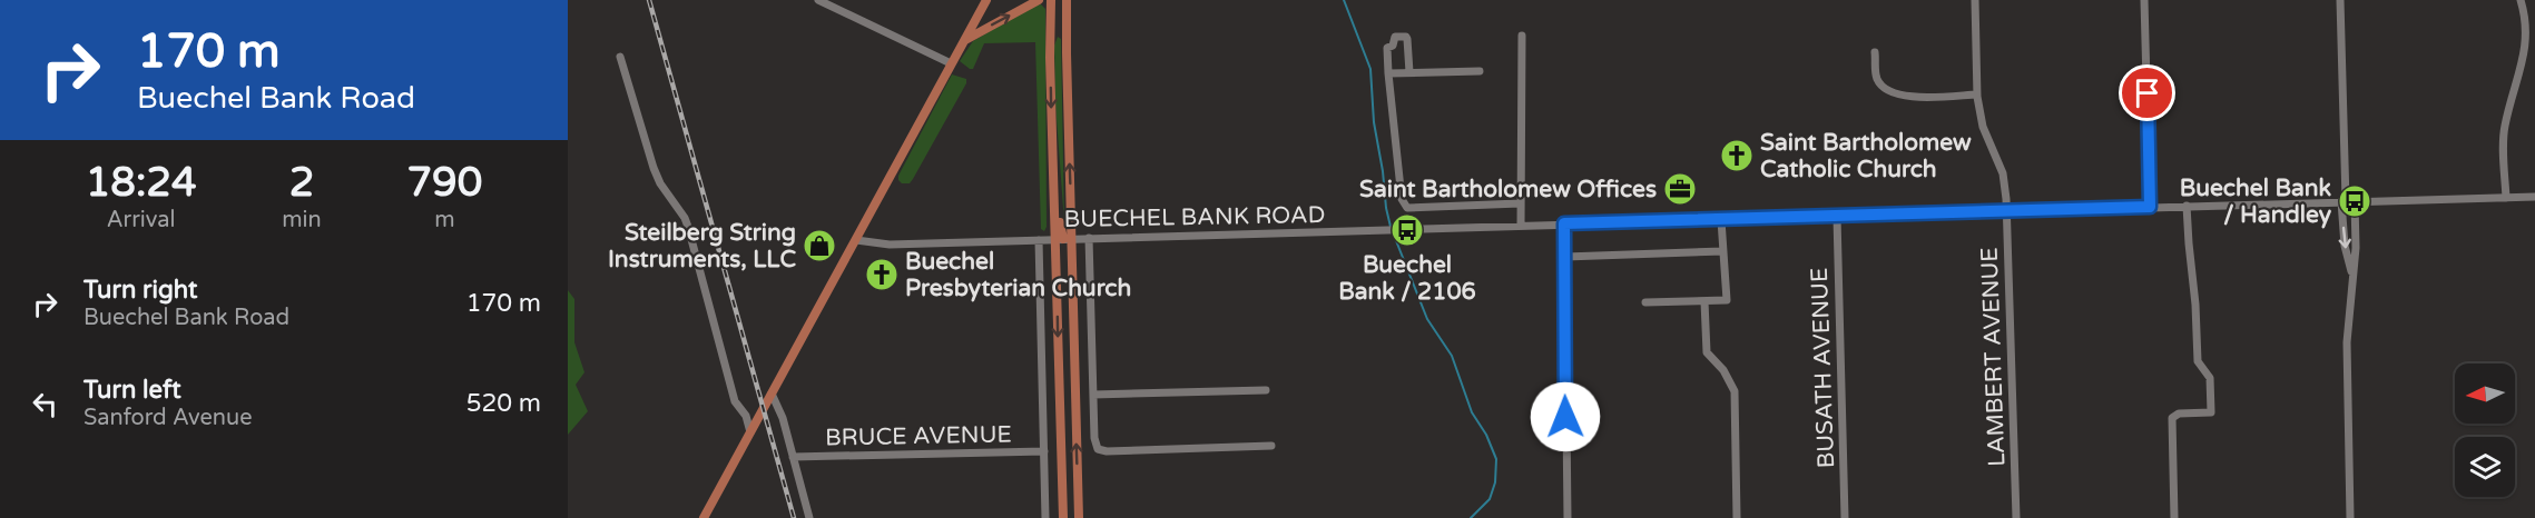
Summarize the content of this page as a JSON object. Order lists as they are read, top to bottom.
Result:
{
  "streets": {
    "street": [
      "BUECHEL BANK ROAD",
      "LAMBERT AVENUE",
      "BUSATH AVENUE",
      "BRUCE AVENUE"
    ]
  },
  "crossings": [
    ["BUECHEL BANK ROAD", "LAMBERT AVENUE"],
    ["BUECHEL BANK ROAD", "BUSATH AVENUE"]
  ],
  "places": {
    "church": ["Saint Bartholomew Catholic Church", "Buechel Presbyterian Church"],
    "office": ["Saint Bartholomew Offices"],
    "bus stop": ["Buechel Bank / Handley", "Buechel Bank / 2106"],
    "shop": ["Steilberg String Instruments, LLC"]
  },
  "north": "left",
  "page": {
    "turn": ["170 m", "Buechel Bank Road"],
    "eta": [
      "18:24",
      "Arrival",
      "2",
      "min",
      "790",
      "m"
    ],
    "list": [
      {
        "name": "Turn right",
        "note": "Buechel Bank Road",
        "value": "170 m"
      },
      {
        "name": "Turn left",
        "note": "Sanford Avenue",
        "value": "520 m"
      }
    ]
  }
}
